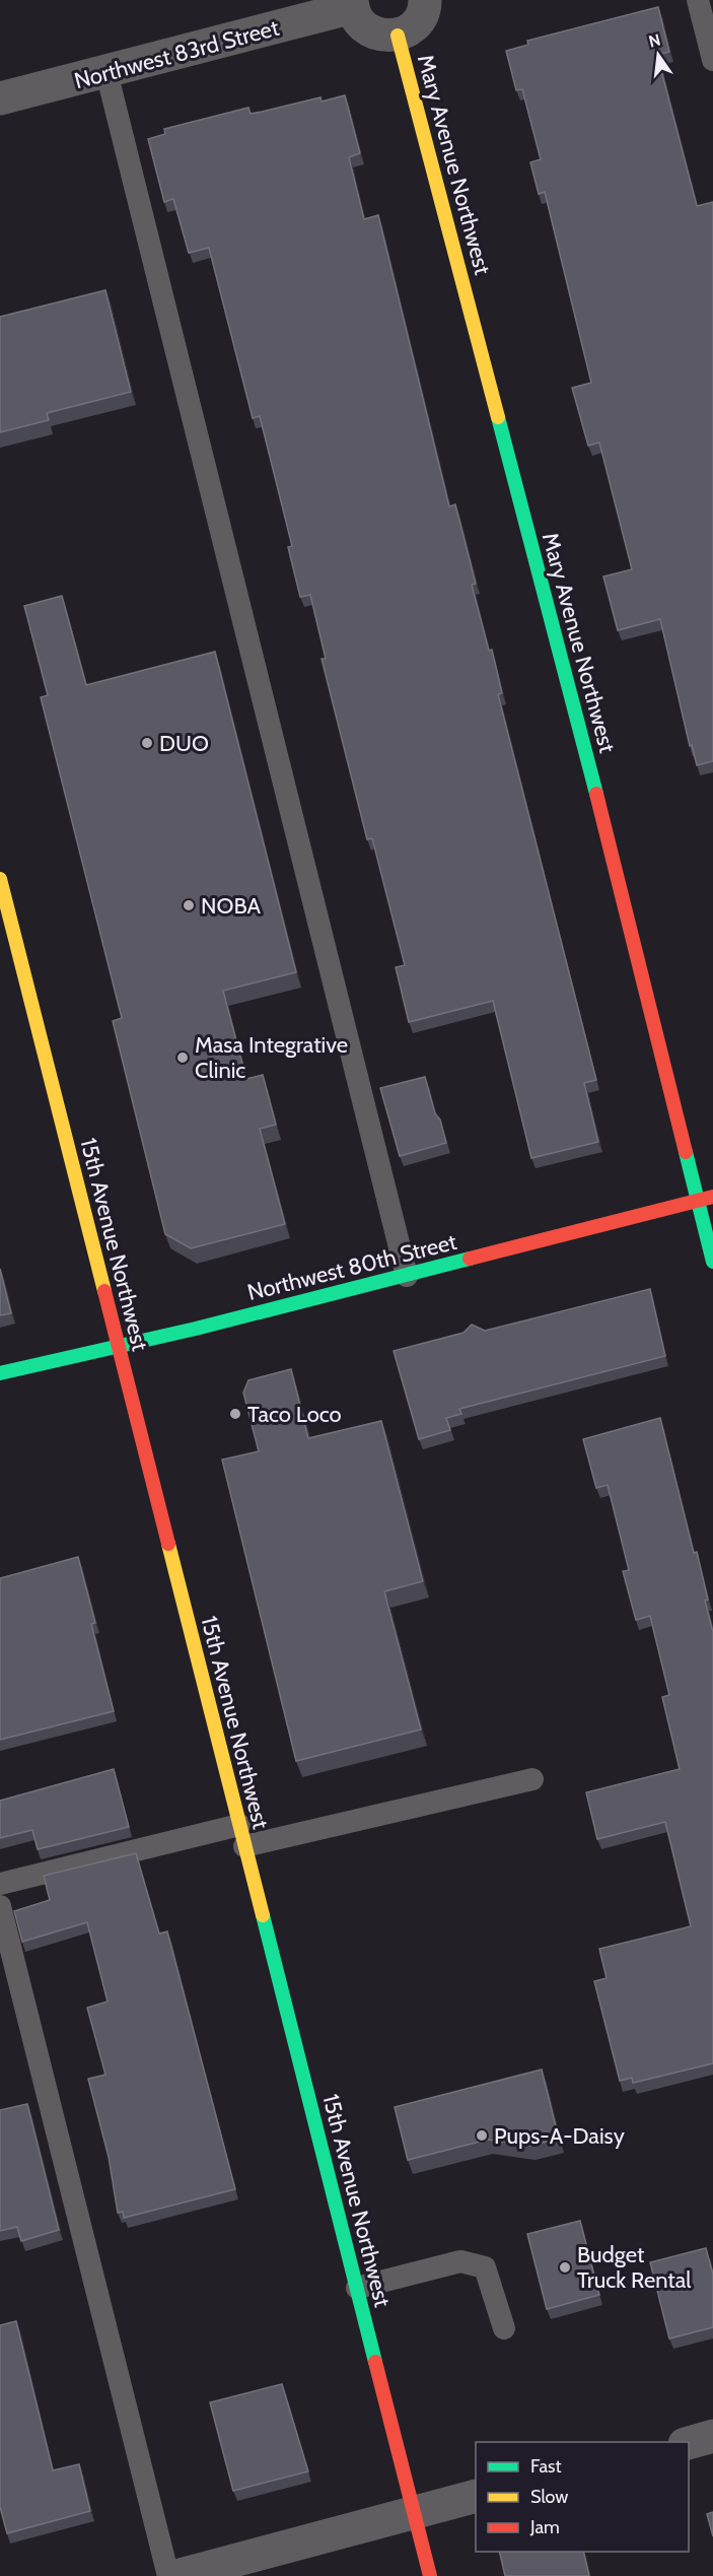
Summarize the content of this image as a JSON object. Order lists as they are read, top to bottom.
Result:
{
  "streets": {
    "street": [
      "Northwest 83rd Street",
      "Mary Avenue Northwest",
      "15th Avenue Northwest",
      "Northwest 80th Street"
    ]
  },
  "crossings": [
    ["Mary Avenue Northwest", "Northwest 80th Street"],
    ["15th Avenue Northwest", "Northwest 80th Street"]
  ],
  "places": [
    "DUO",
    "NOBA",
    "Masa Integrative Clinic",
    "Taco Loco",
    "Pups-A-Daisy",
    "Budget Truck Rental"
  ],
  "legend": ["Fast", "Slow", "Jam"],
  "north": "top"
}
